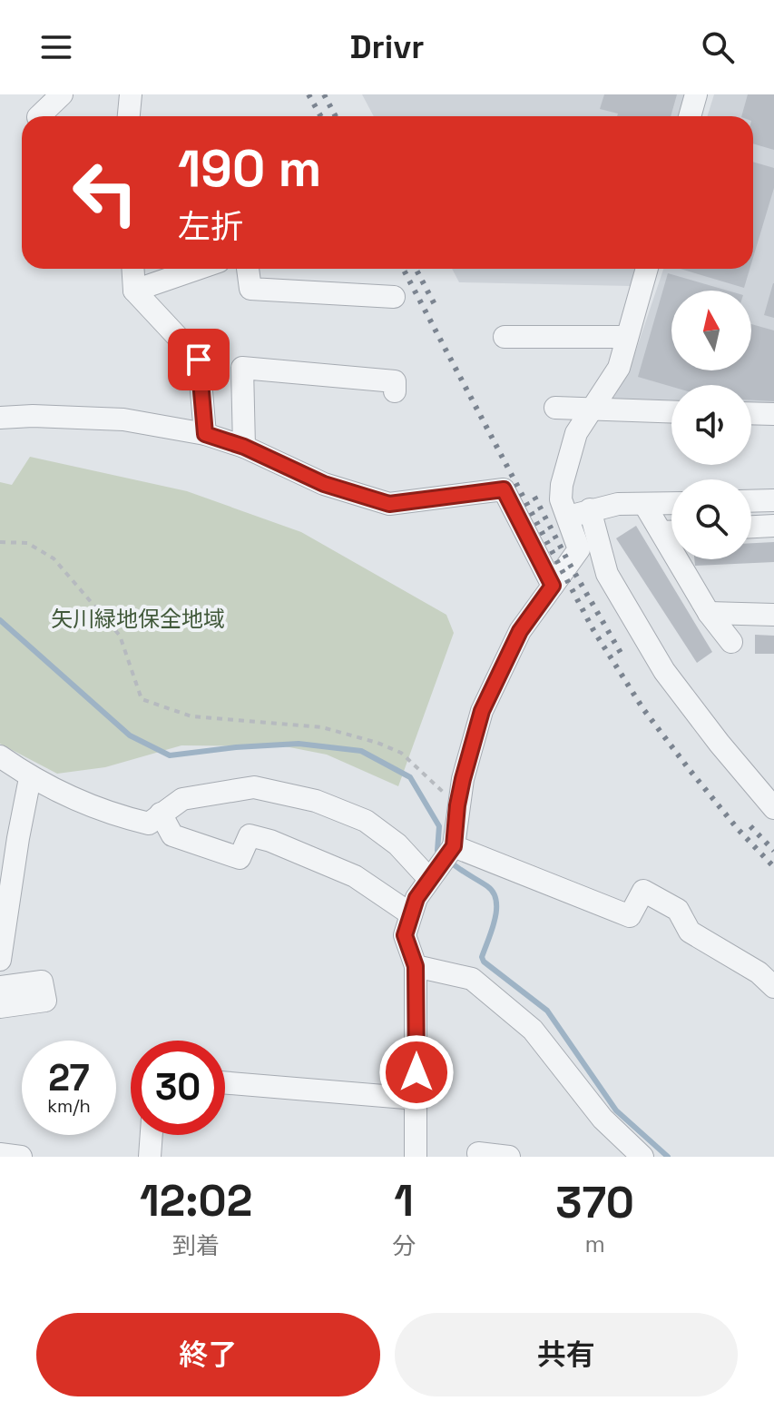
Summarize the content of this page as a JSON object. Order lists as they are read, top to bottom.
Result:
{
  "parks": ["矢川緑地保全地域"],
  "north": "top",
  "page": {
    "header": "Drivr",
    "turn": ["190 m", "左折"],
    "speed": "27 km/h",
    "limit": "30",
    "eta": [
      "12:02",
      "到着",
      "1",
      "分",
      "370",
      "m"
    ],
    "buttons": ["終了", "共有"]
  }
}
